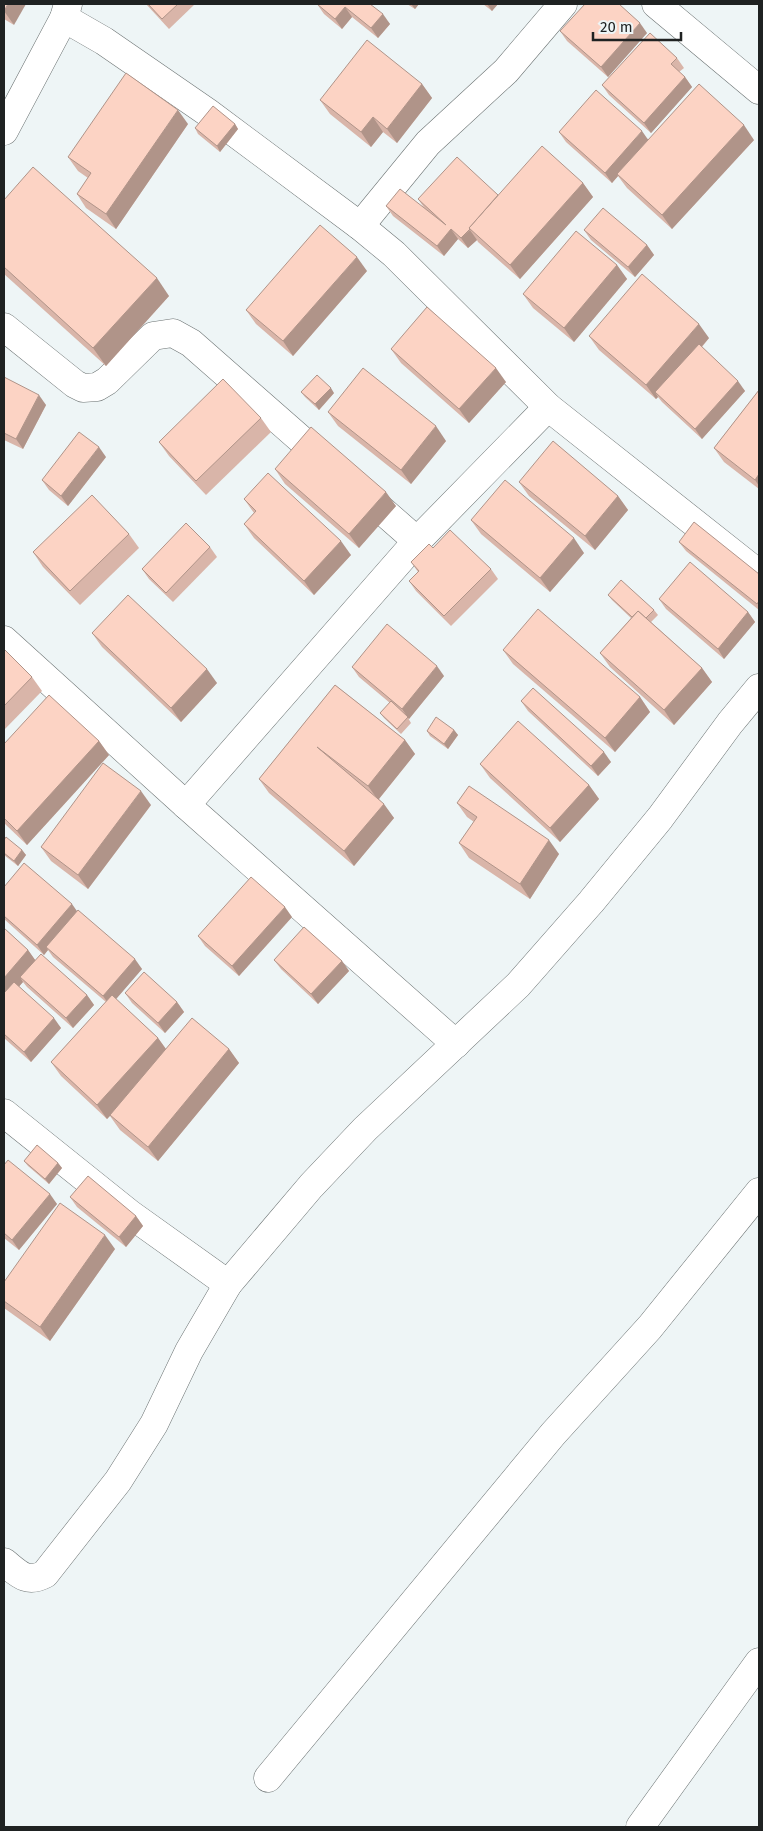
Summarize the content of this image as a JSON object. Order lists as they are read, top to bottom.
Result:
{
  "scale_bar": "20 m"
}
